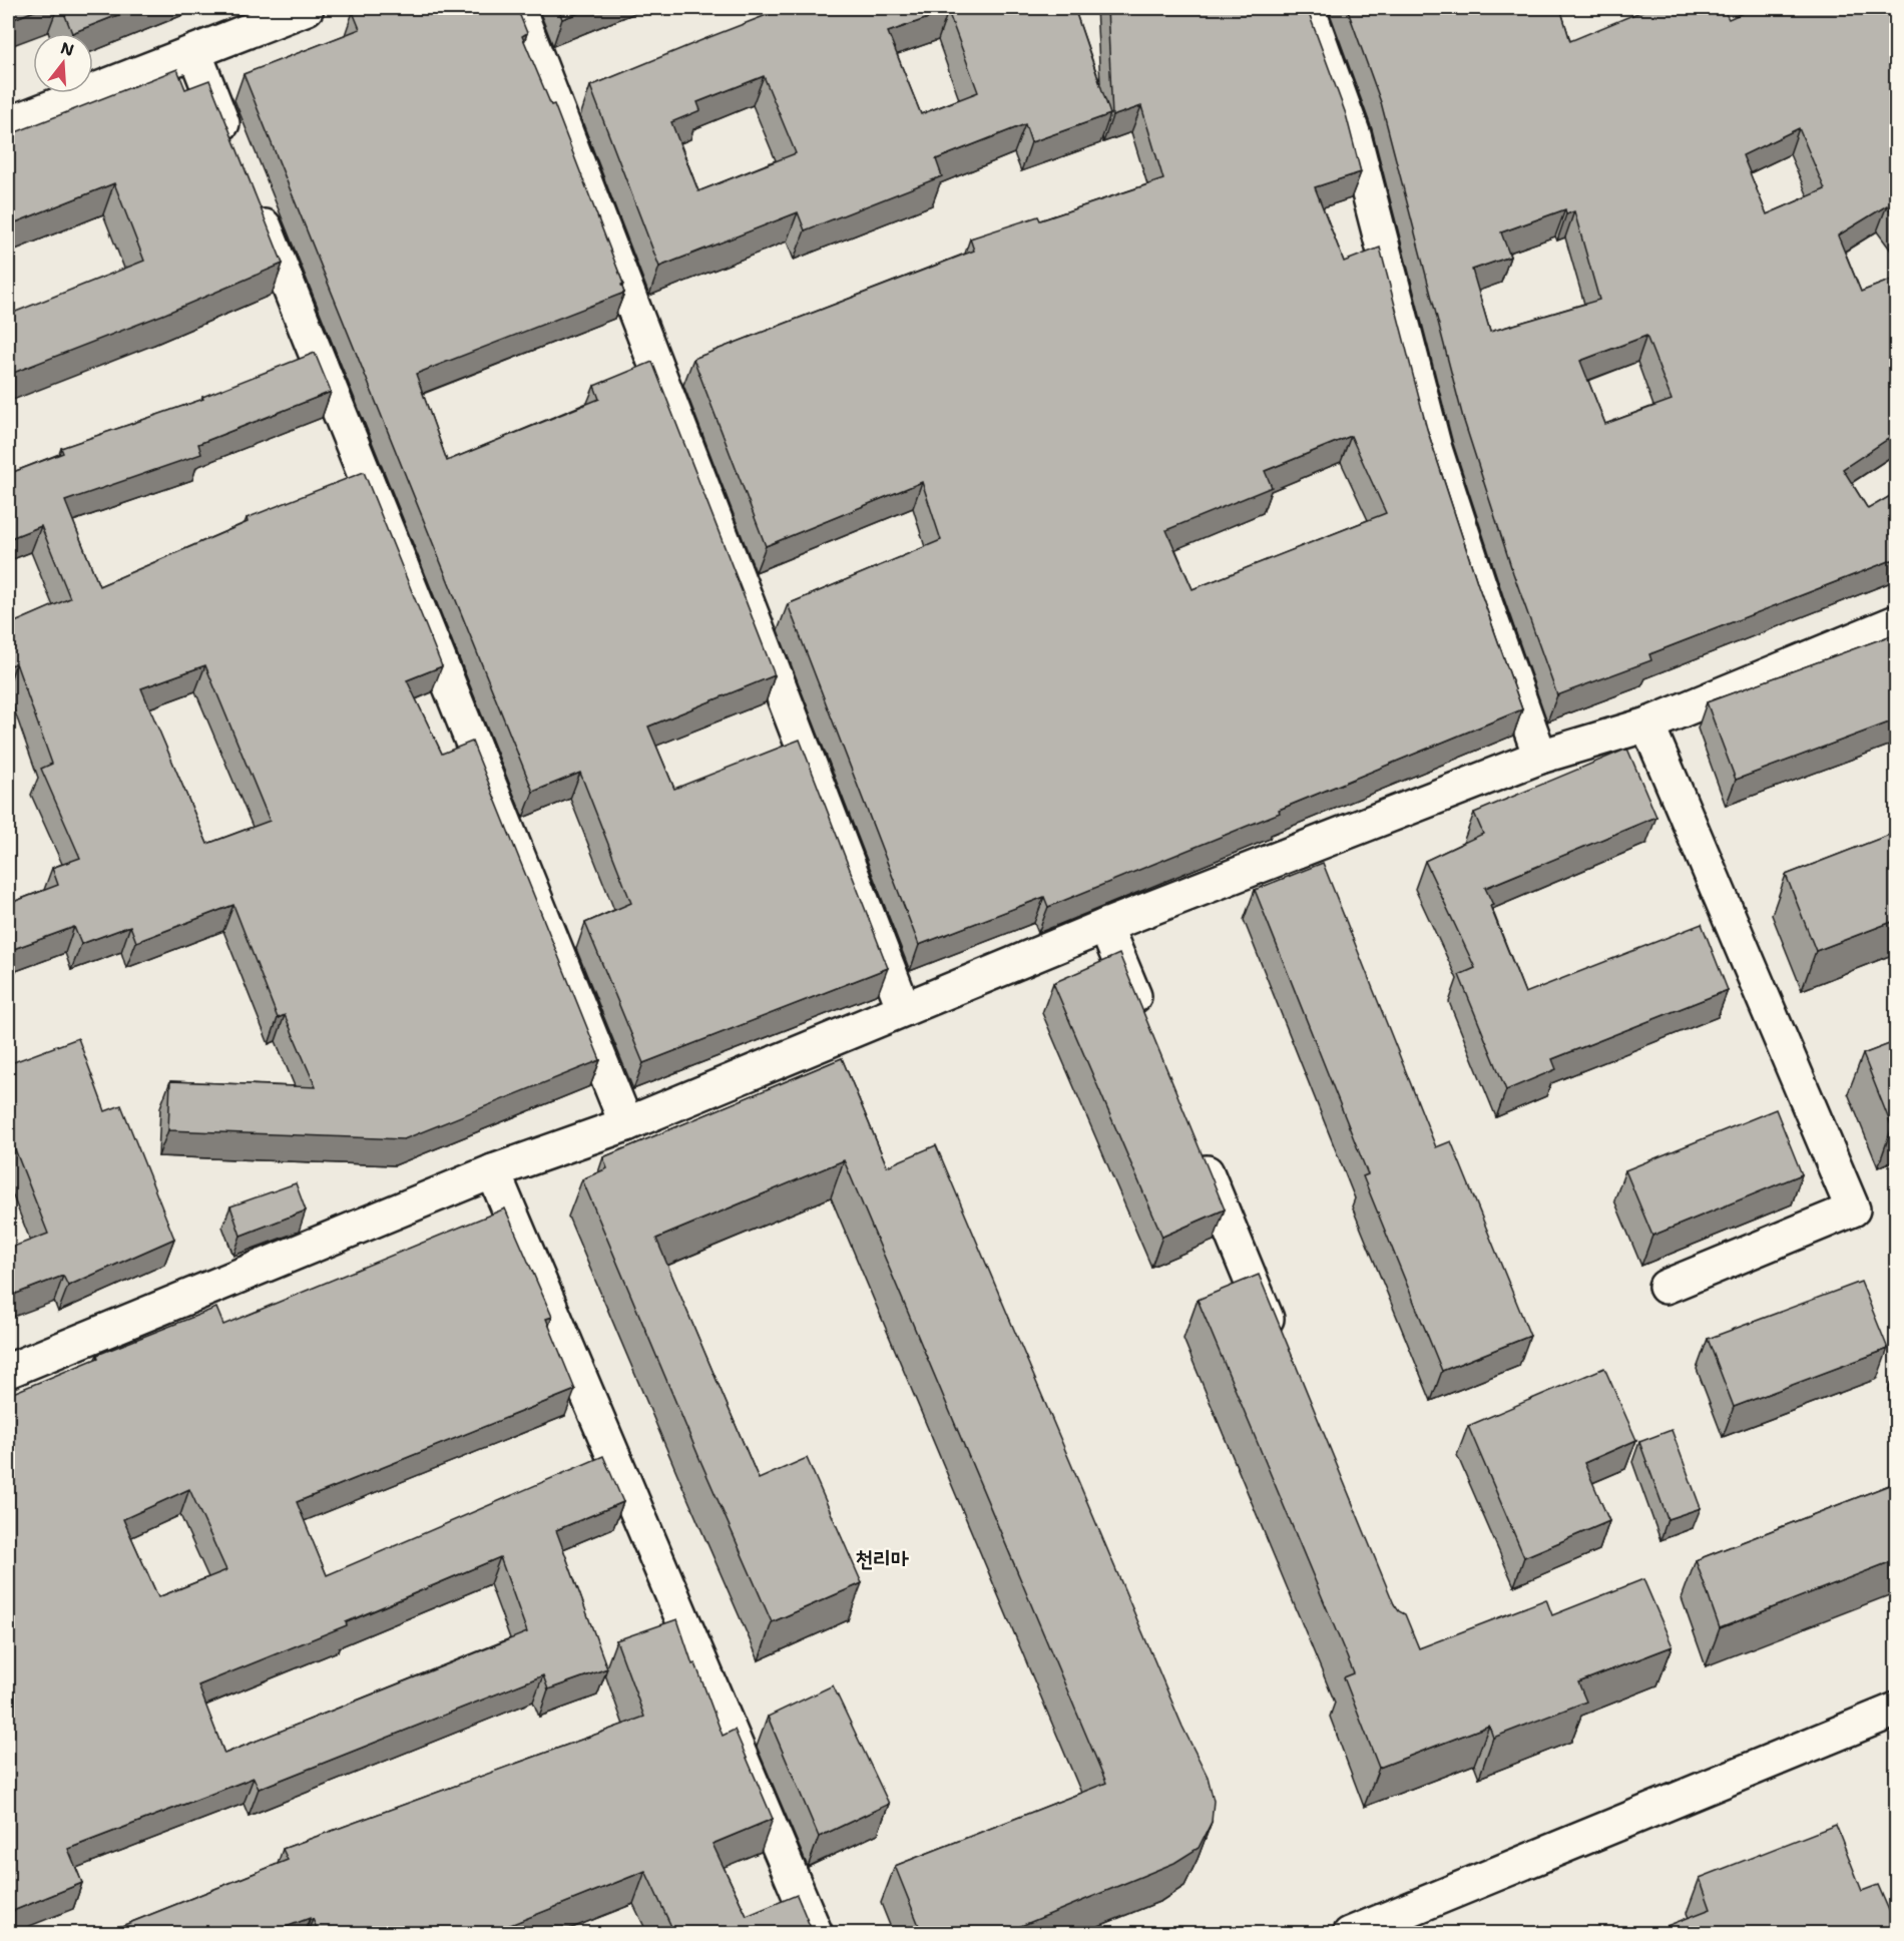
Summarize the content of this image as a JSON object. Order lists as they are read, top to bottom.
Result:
{
  "districts": ["천리마"],
  "north": "top"
}
